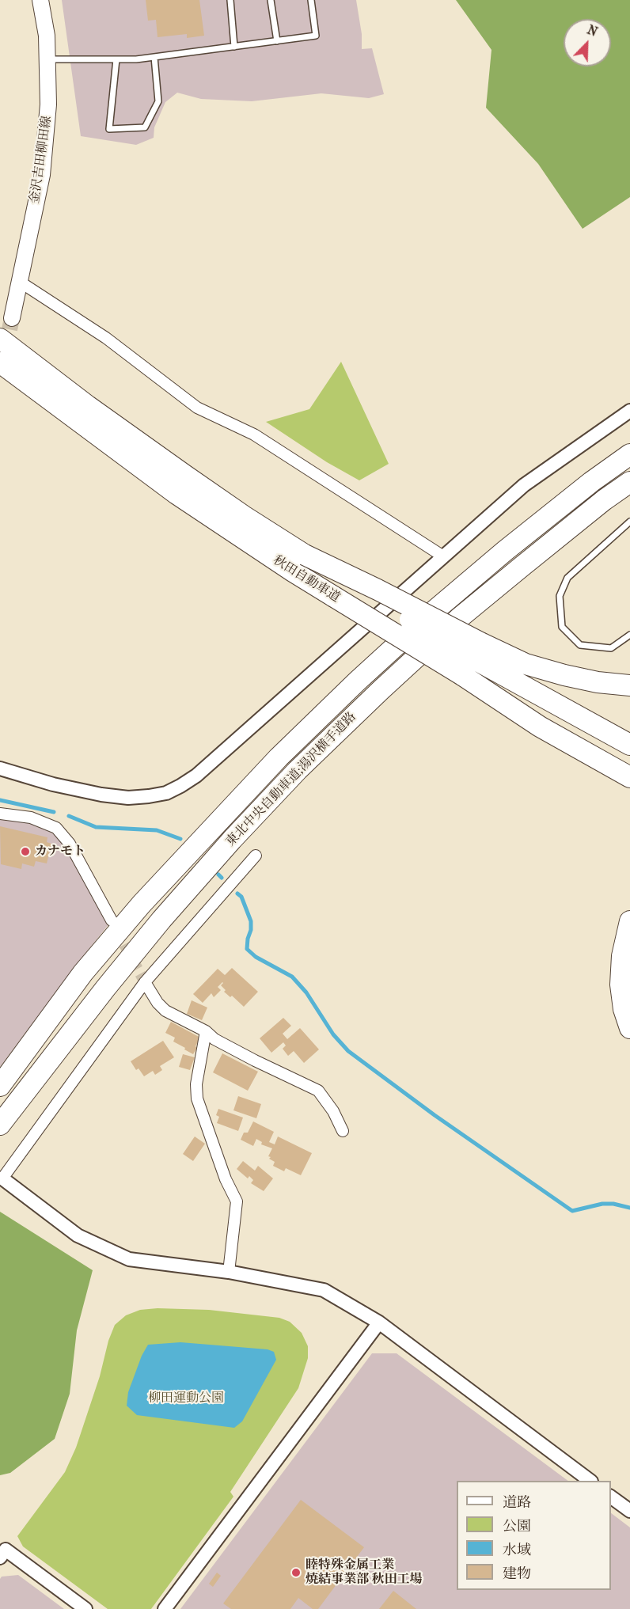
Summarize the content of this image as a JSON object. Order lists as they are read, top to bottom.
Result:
{
  "streets": {
    "highway": ["秋田自動車道", "東北中央自動車道;湯沢横手道路"],
    "main road": ["金沢吉田柳田線"]
  },
  "parks": ["柳田運動公園"],
  "places": ["カナモト", "睦特殊金属工業 焼結事業部 秋田工場"],
  "legend": [
    "道路",
    "公園",
    "水域",
    "建物"
  ],
  "north": "top right"
}
